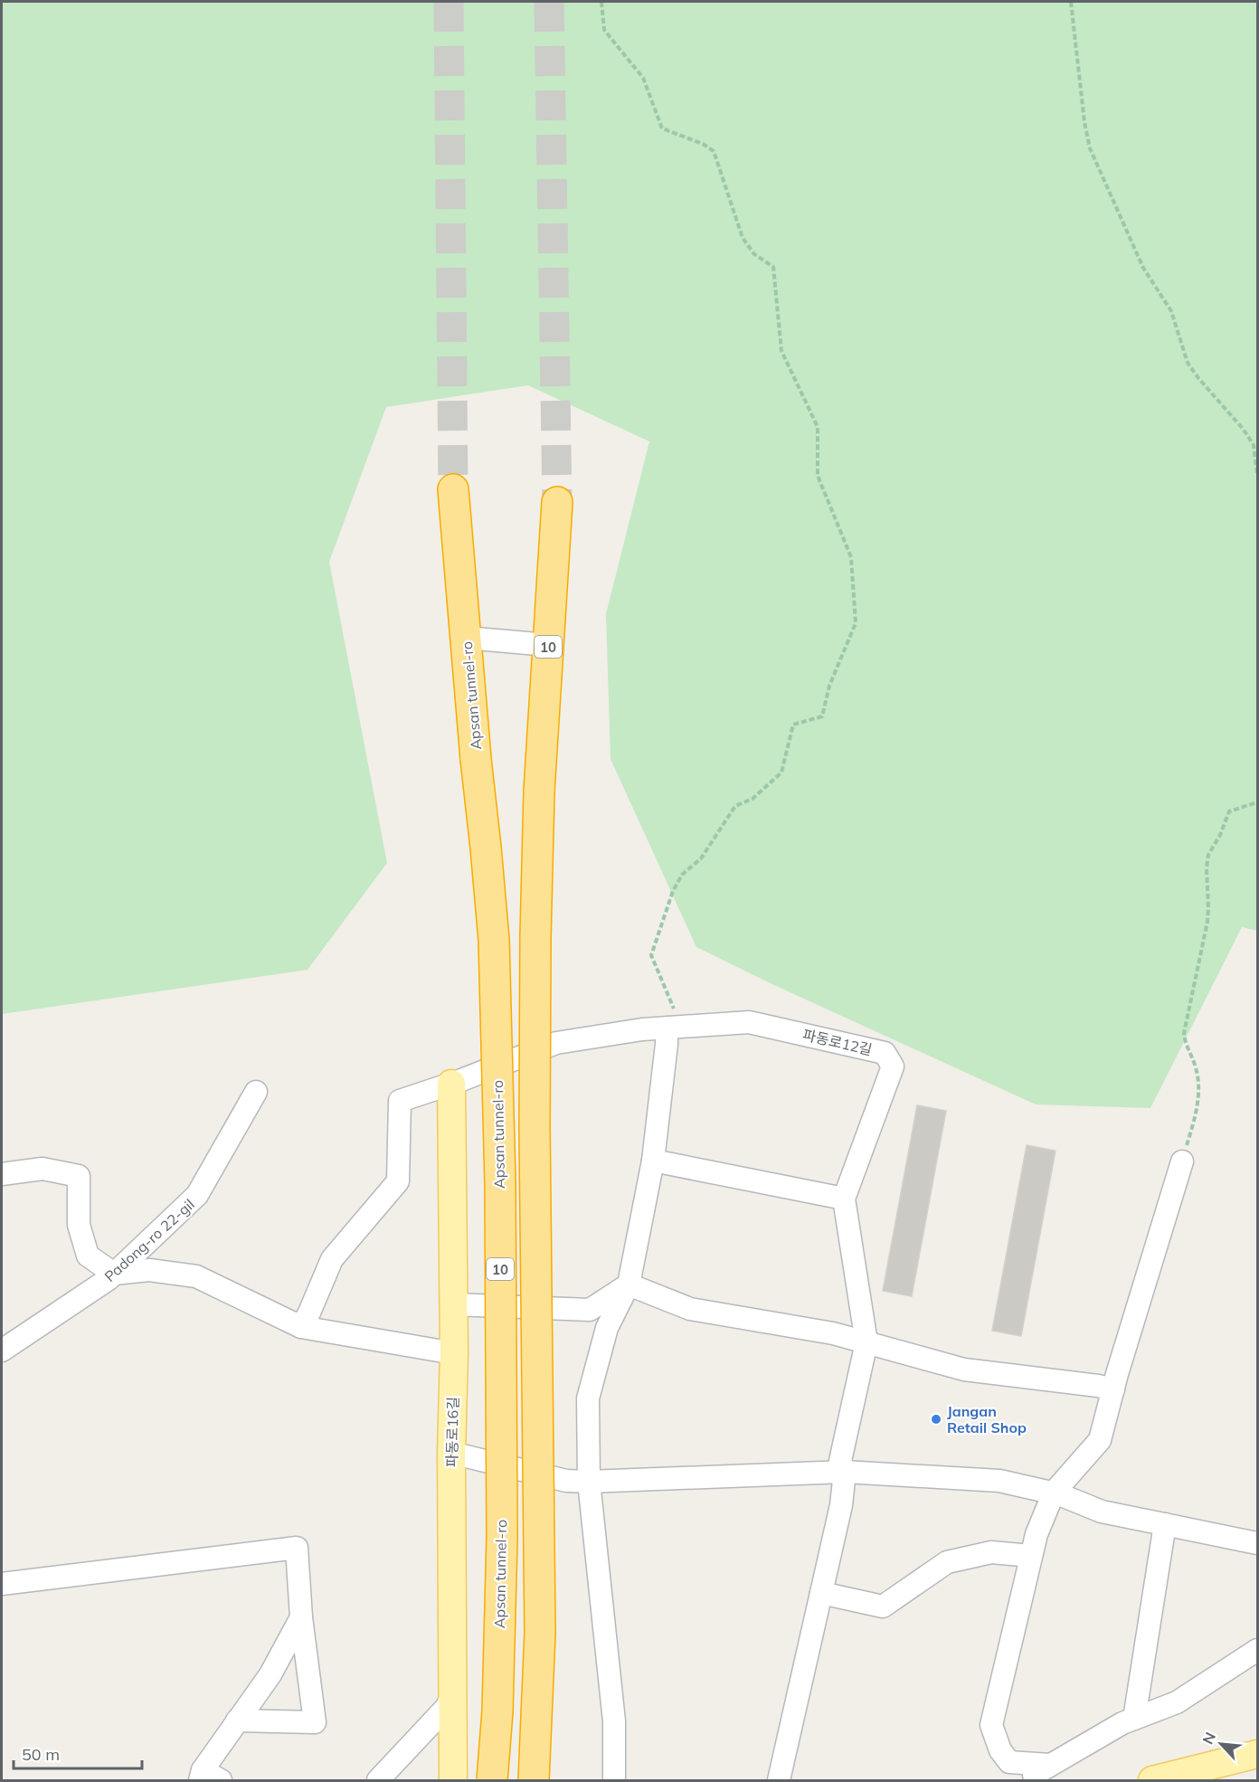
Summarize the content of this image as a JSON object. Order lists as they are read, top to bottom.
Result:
{
  "streets": {
    "highway": ["10", "Apsan tunnel-ro"],
    "main road": ["파동로16길"],
    "street": ["파동로12길", "Padong-ro 22-gil"]
  },
  "places": ["Jangan Retail Shop"],
  "scale_bar": "50 m",
  "north": "top left"
}
